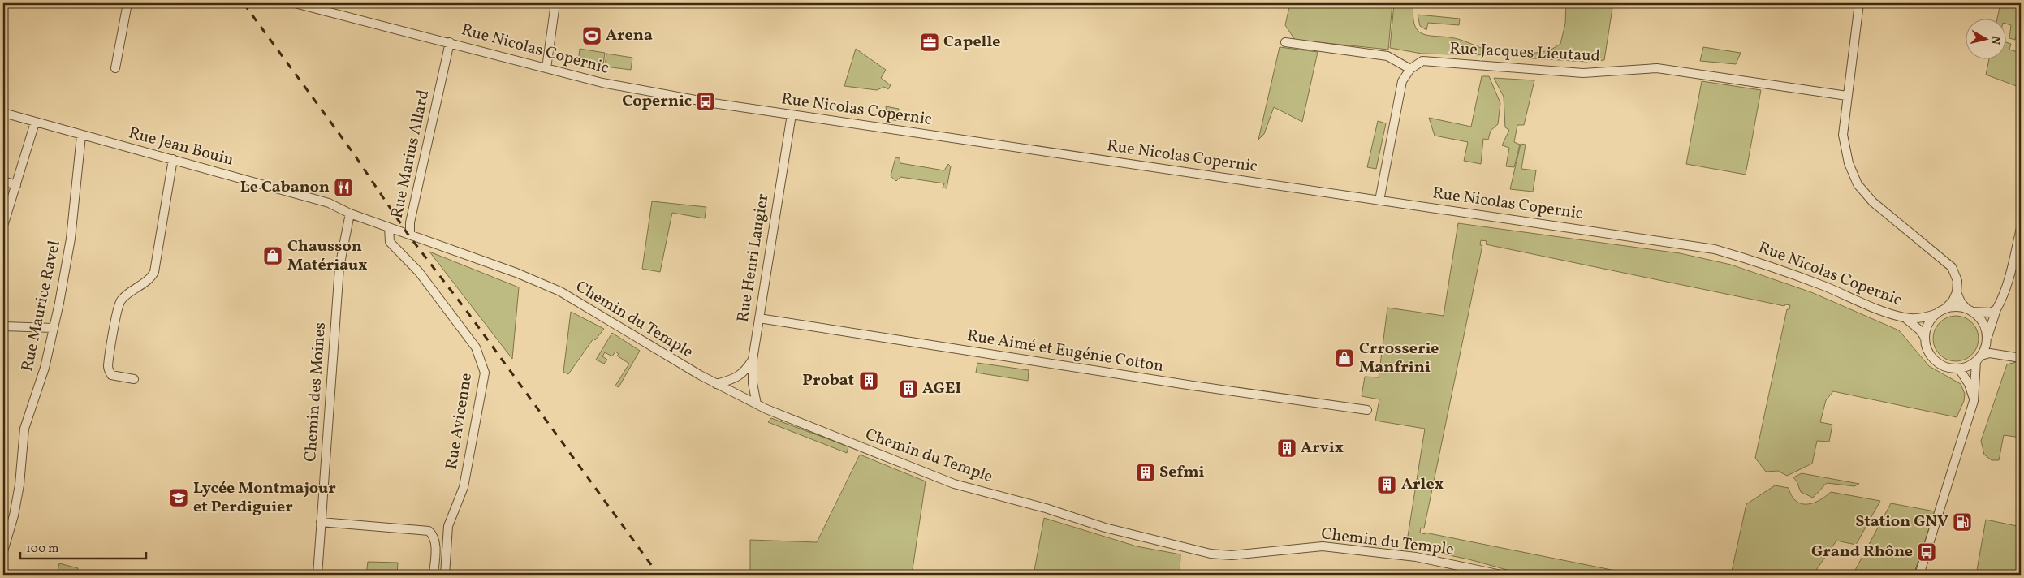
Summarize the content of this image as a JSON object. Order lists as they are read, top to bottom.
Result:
{
  "streets": {
    "street": [
      "Rue Nicolas Copernic",
      "Rue Jacques Lieutaud",
      "Rue Jean Bouin",
      "Rue Marius Allard",
      "Rue Henri Laugier",
      "Rue Maurice Ravel",
      "Chemin du Temple",
      "Rue Aimé et Eugénie Cotton",
      "Chemin des Moines",
      "Rue Avicenne"
    ]
  },
  "crossings": [
    ["Rue Nicolas Copernic", "Rue Marius Allard"],
    ["Rue Nicolas Copernic", "Rue Henri Laugier"],
    ["Rue Jean Bouin", "Rue Marius Allard"],
    ["Rue Jean Bouin", "Rue Maurice Ravel"],
    ["Rue Jean Bouin", "Chemin des Moines"],
    ["Rue Marius Allard", "Chemin du Temple"],
    ["Rue Marius Allard", "Chemin des Moines"],
    ["Rue Marius Allard", "Rue Avicenne"],
    ["Rue Henri Laugier", "Chemin du Temple"],
    ["Rue Henri Laugier", "Rue Aimé et Eugénie Cotton"]
  ],
  "places": {
    "sports": ["Arena"],
    "office": ["Capelle"],
    "bus stop": ["Copernic", "Grand Rhône"],
    "restaurant": ["Le Cabanon"],
    "shop": ["Chausson Matériaux", "Crrosserie Manfrini"],
    "building": [
      "Probat",
      "AGEI",
      "Arvix",
      "Sefmi",
      "Arlex"
    ],
    "school or university": ["Lycée Montmajour et Perdiguier"],
    "fuel station": ["Station GNV"]
  },
  "scale_bar": "100 m",
  "north": "right"
}
